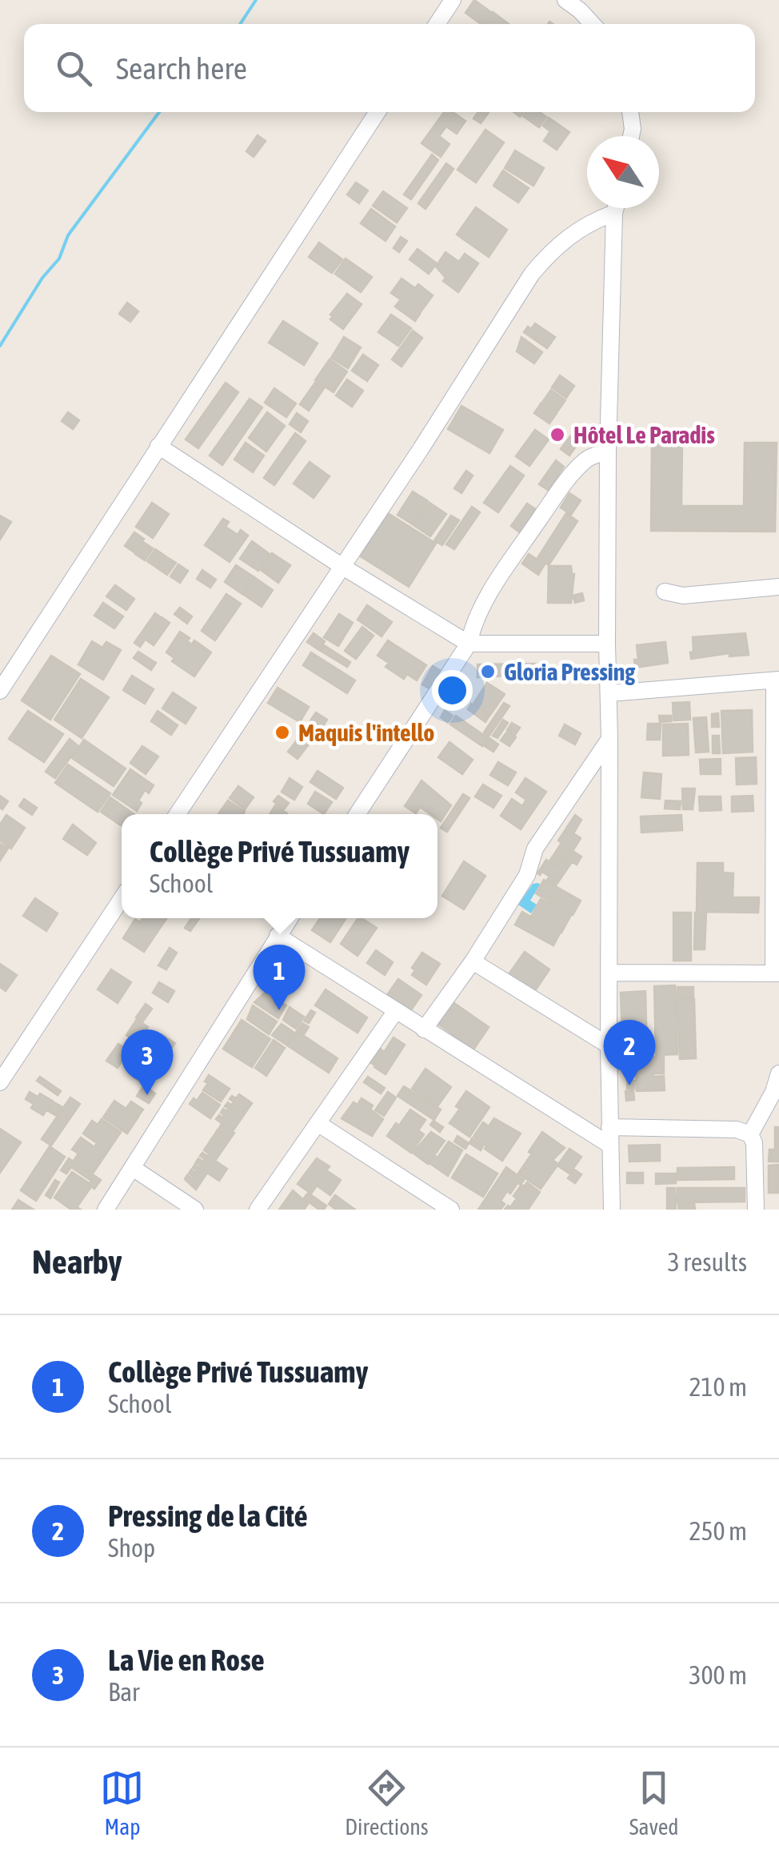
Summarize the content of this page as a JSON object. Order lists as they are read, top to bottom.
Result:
{
  "places": ["Hôtel Le Paradis", "Gloria Pressing", "Maquis l'intello"],
  "north": "top left",
  "page": {
    "search": "Search here",
    "popup": ["Collège Privé Tussuamy", "School"],
    "pins": ["1", "2", "3"],
    "heading": ["Nearby", "3 results"],
    "list": [
      {
        "mark": "1",
        "name": "Collège Privé Tussuamy",
        "note": "School",
        "value": "210 m"
      },
      {
        "mark": "2",
        "name": "Pressing de la Cité",
        "note": "Shop",
        "value": "250 m"
      },
      {
        "mark": "3",
        "name": "La Vie en Rose",
        "note": "Bar",
        "value": "300 m"
      }
    ],
    "nav": ["Map", "Directions", "Saved"]
  }
}
